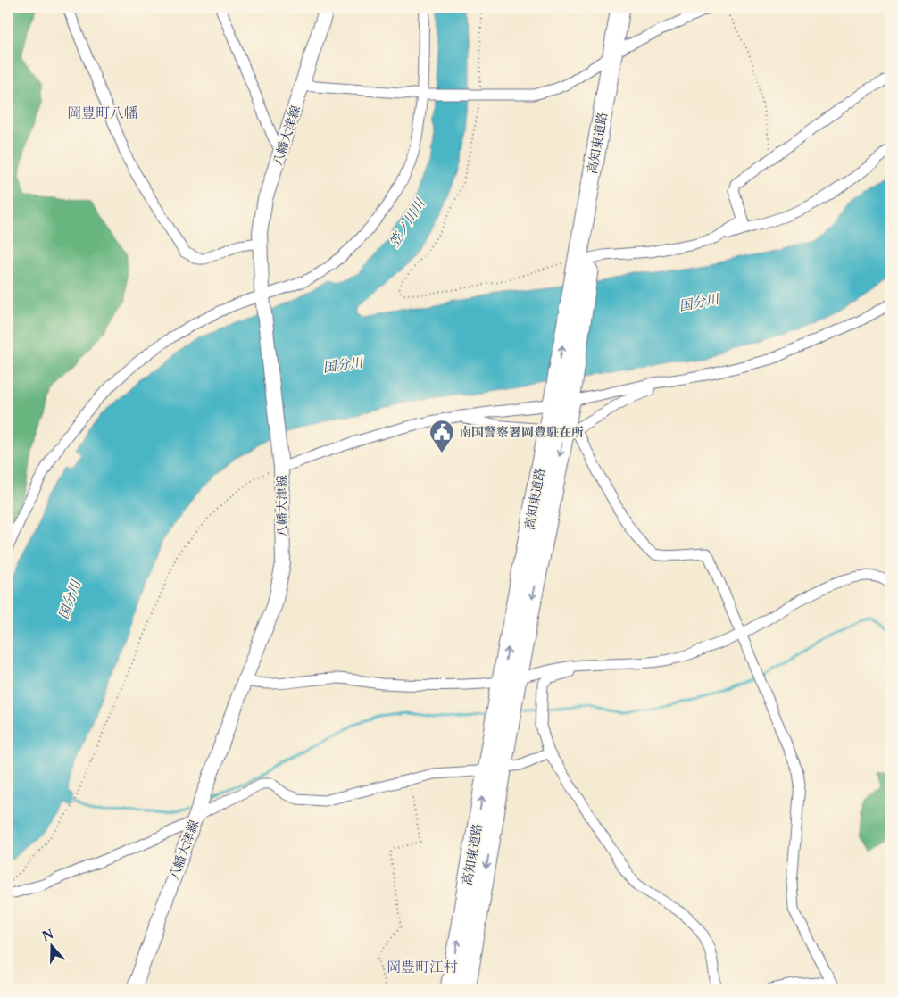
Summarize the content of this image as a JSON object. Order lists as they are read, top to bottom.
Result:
{
  "streets": {
    "highway": ["高知東道路"],
    "main road": ["八幡大津線"]
  },
  "districts": ["岡豊町八幡", "岡豊町江村"],
  "water": ["笠ノ川川", "国分川"],
  "places": {
    "public building": ["南国警察署岡豊駐在所"]
  },
  "north": "top"
}
